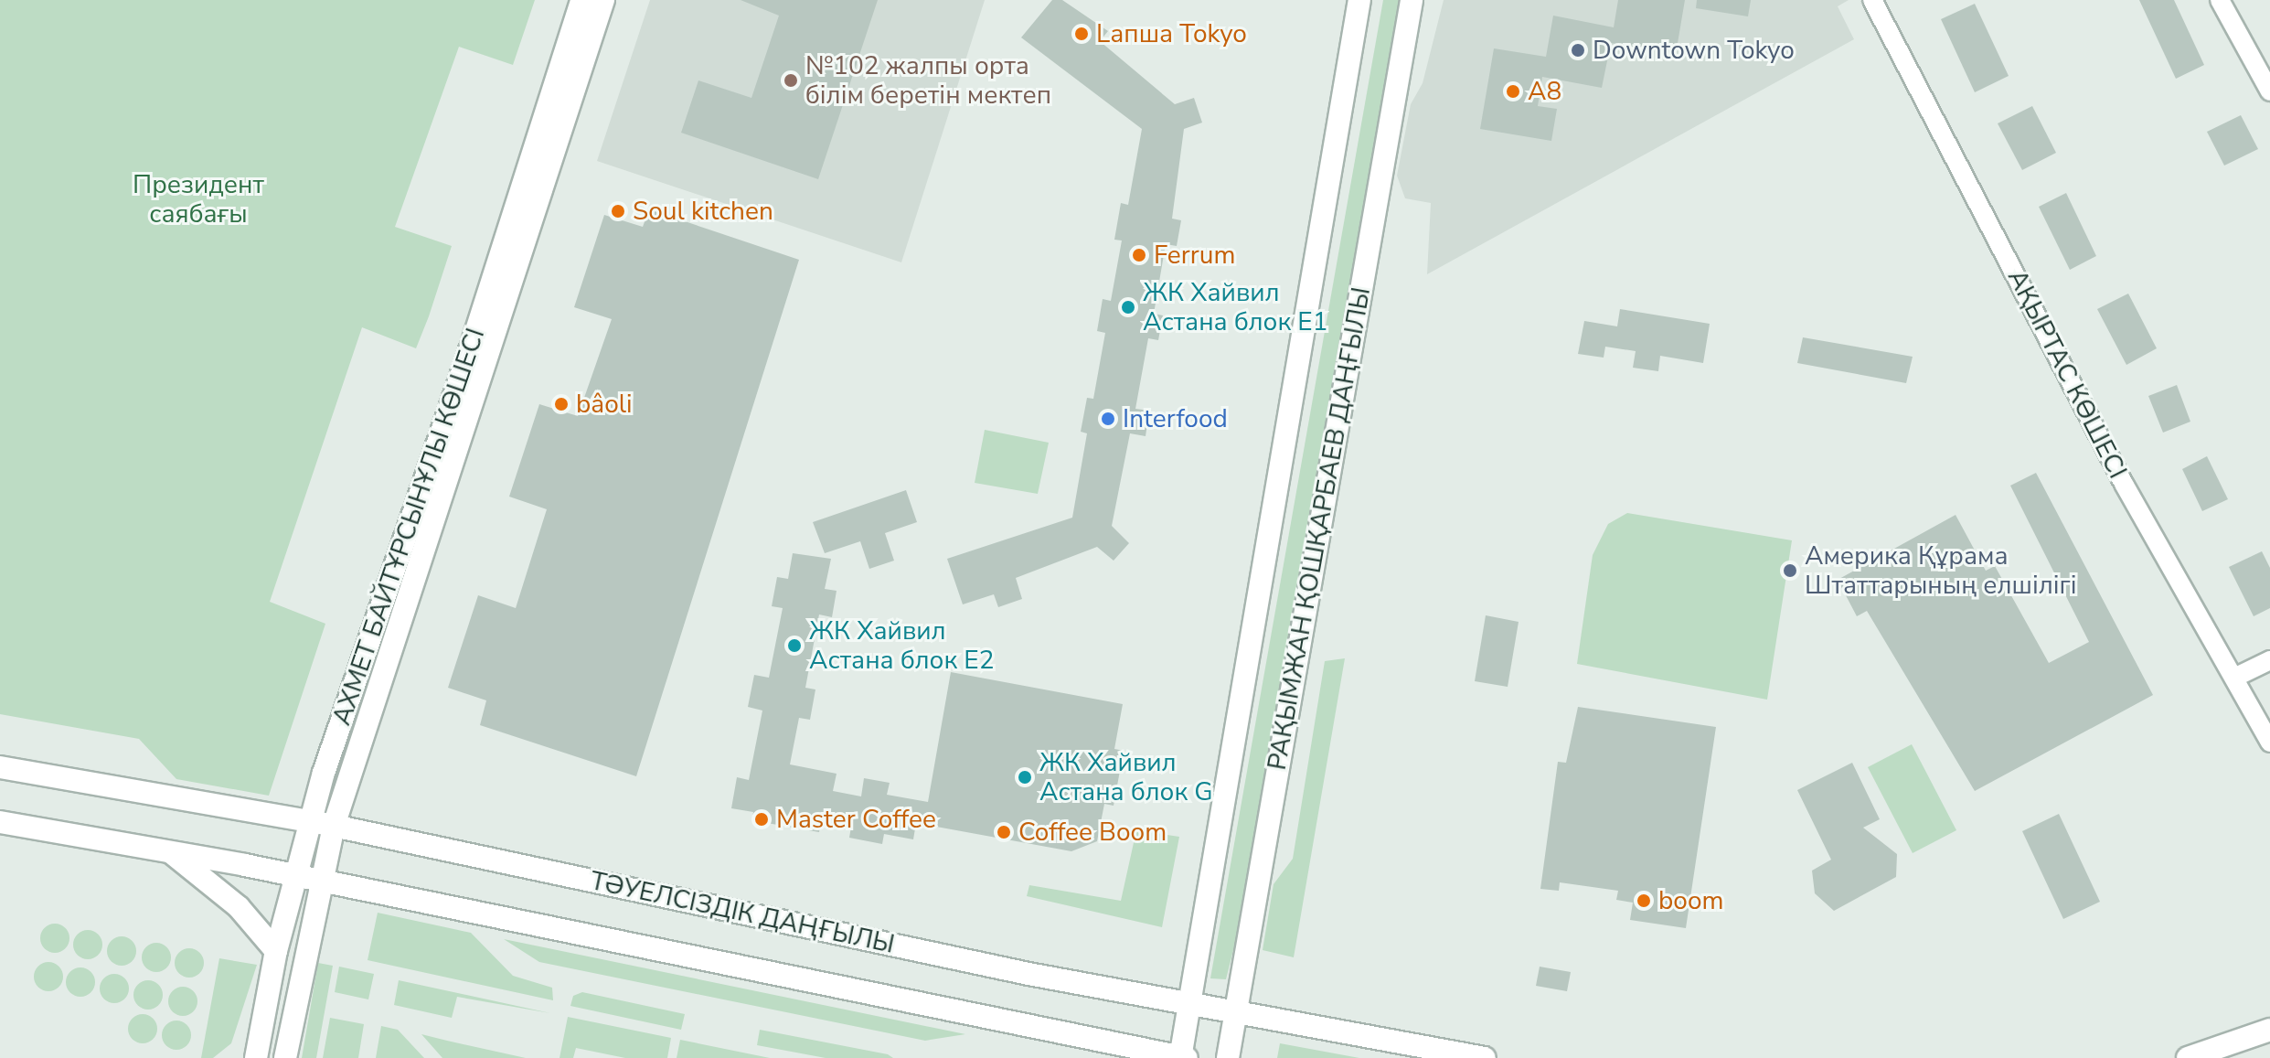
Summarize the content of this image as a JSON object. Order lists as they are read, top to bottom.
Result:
{
  "streets": {
    "main road": ["АХМЕТ БАЙТҰРСЫНҰЛЫ КӨШЕСІ", "РАҚЫМЖАН ҚОШҚАРБАЕВ ДАҢҒЫЛЫ", "ТӘУЕЛСІЗДІК ДАҢҒЫЛЫ"],
    "street": ["АҚЫРТАС КӨШЕСІ"]
  },
  "crossings": [
    ["АХМЕТ БАЙТҰРСЫНҰЛЫ КӨШЕСІ", "ТӘУЕЛСІЗДІК ДАҢҒЫЛЫ"],
    ["РАҚЫМЖАН ҚОШҚАРБАЕВ ДАҢҒЫЛЫ", "ТӘУЕЛСІЗДІК ДАҢҒЫЛЫ"]
  ],
  "parks": ["Президент саябағы"],
  "places": [
    "Lапша Tokyo",
    "Downtown Tokyo",
    "№102 жалпы орта білім беретін мектеп",
    "А8",
    "Soul kitchen",
    "Ferrum",
    "ЖК Хайвил Астана блок E1",
    "bâoli",
    "Interfood",
    "Америка Құрама Штаттарының елшілігі",
    "ЖК Хайвил Астана блок E2",
    "ЖК Хайвил Астана блок G",
    "Master Coffee",
    "Coffee Boom",
    "boom"
  ]
}
